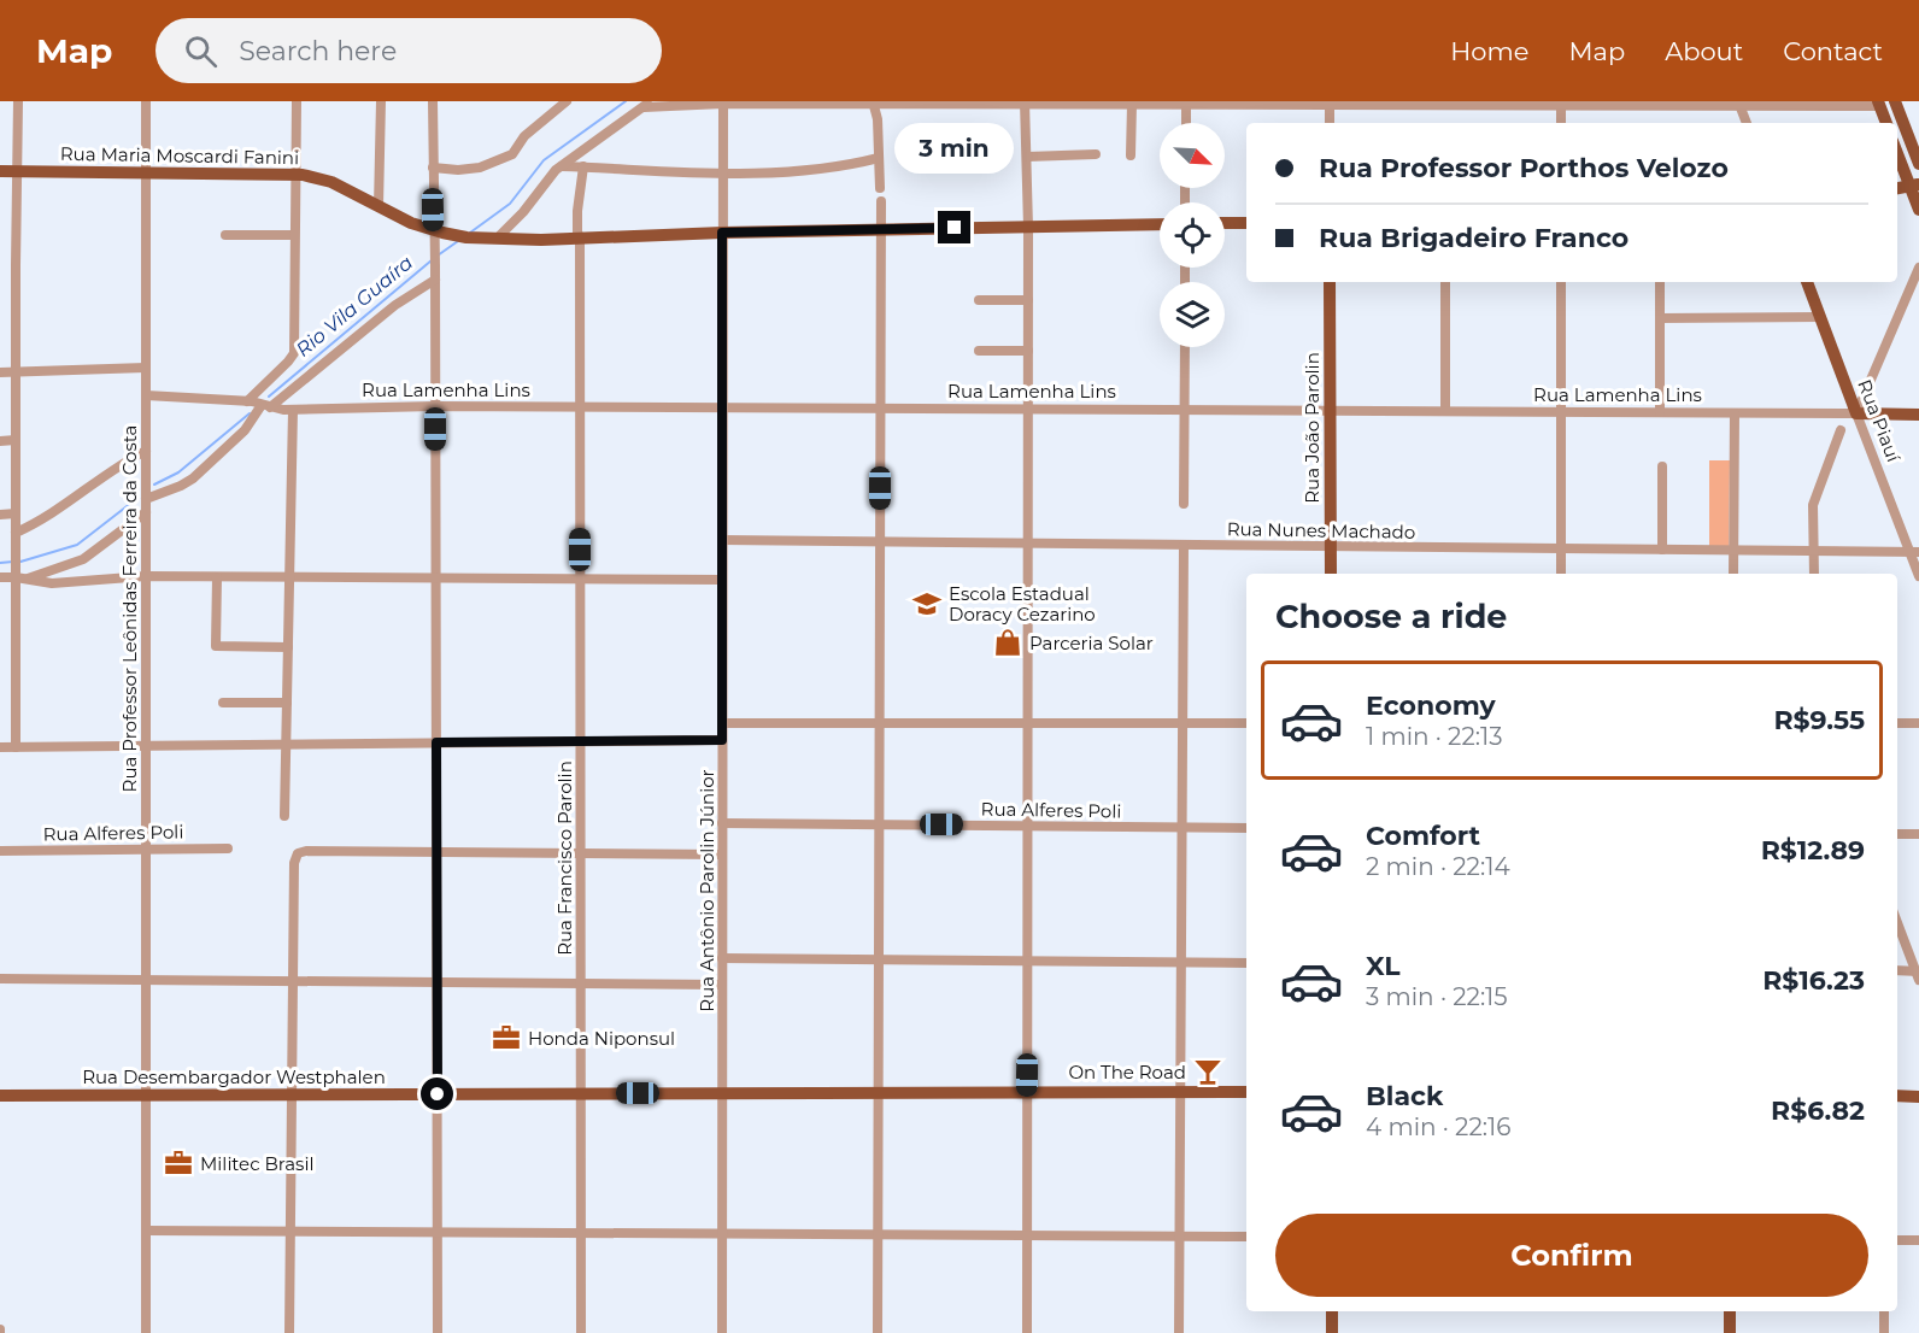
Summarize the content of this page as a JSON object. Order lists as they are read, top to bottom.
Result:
{
  "streets": {
    "main road": [
      "Rua Maria Moscardi Fanini",
      "Rua Lamenha Lins",
      "Rua Piauí",
      "Rua João Parolin",
      "Rua Desembargador Westphalen"
    ],
    "street": [
      "Rua Nunes Machado",
      "Rua Professor Leônidas Ferreira da Costa",
      "Rua Alferes Poli",
      "Rua Francisco Parolin",
      "Rua Antônio Parolin Júnior"
    ]
  },
  "crossings": [
    ["Rua Maria Moscardi Fanini", "Rua Professor Leônidas Ferreira da Costa"],
    ["Rua Maria Moscardi Fanini", "Rua Francisco Parolin"],
    ["Rua Maria Moscardi Fanini", "Rua Antônio Parolin Júnior"],
    ["Rua Lamenha Lins", "Rua Piauí"],
    ["Rua Lamenha Lins", "Rua João Parolin"],
    ["Rua Lamenha Lins", "Rua Professor Leônidas Ferreira da Costa"],
    ["Rua Lamenha Lins", "Rua Francisco Parolin"],
    ["Rua Lamenha Lins", "Rua Antônio Parolin Júnior"],
    ["Rua Piauí", "Rua Nunes Machado"],
    ["Rua João Parolin", "Rua Nunes Machado"],
    ["Rua Nunes Machado", "Rua Antônio Parolin Júnior"],
    ["Rua Professor Leônidas Ferreira da Costa", "Rua Alferes Poli"],
    ["Rua Professor Leônidas Ferreira da Costa", "Rua Desembargador Westphalen"],
    ["Rua Alferes Poli", "Rua Antônio Parolin Júnior"],
    ["Rua Francisco Parolin", "Rua Desembargador Westphalen"],
    ["Rua Antônio Parolin Júnior", "Rua Desembargador Westphalen"]
  ],
  "water": ["Rio Vila Guaíra"],
  "places": {
    "school or university": ["Escola Estadual Doracy Cezarino"],
    "shop": ["Parceria Solar"],
    "office": ["Honda Niponsul", "Militec Brasil"],
    "bar": ["On The Road"]
  },
  "north": "bottom right",
  "page": {
    "header": "Map",
    "search": "Search here",
    "nav": [
      "Home",
      "Map",
      "About",
      "Contact"
    ],
    "bubble": "3 min",
    "banner": ["Rua Professor Porthos Velozo", "Rua Brigadeiro Franco"],
    "heading": "Choose a ride",
    "list": [
      {
        "name": "Economy",
        "note": "1 min · 22:13",
        "value": "R$9.55"
      },
      {
        "name": "Comfort",
        "note": "2 min · 22:14",
        "value": "R$12.89"
      },
      {
        "name": "XL",
        "note": "3 min · 22:15",
        "value": "R$16.23"
      },
      {
        "name": "Black",
        "note": "4 min · 22:16",
        "value": "R$6.82"
      }
    ],
    "buttons": "Confirm"
  }
}
